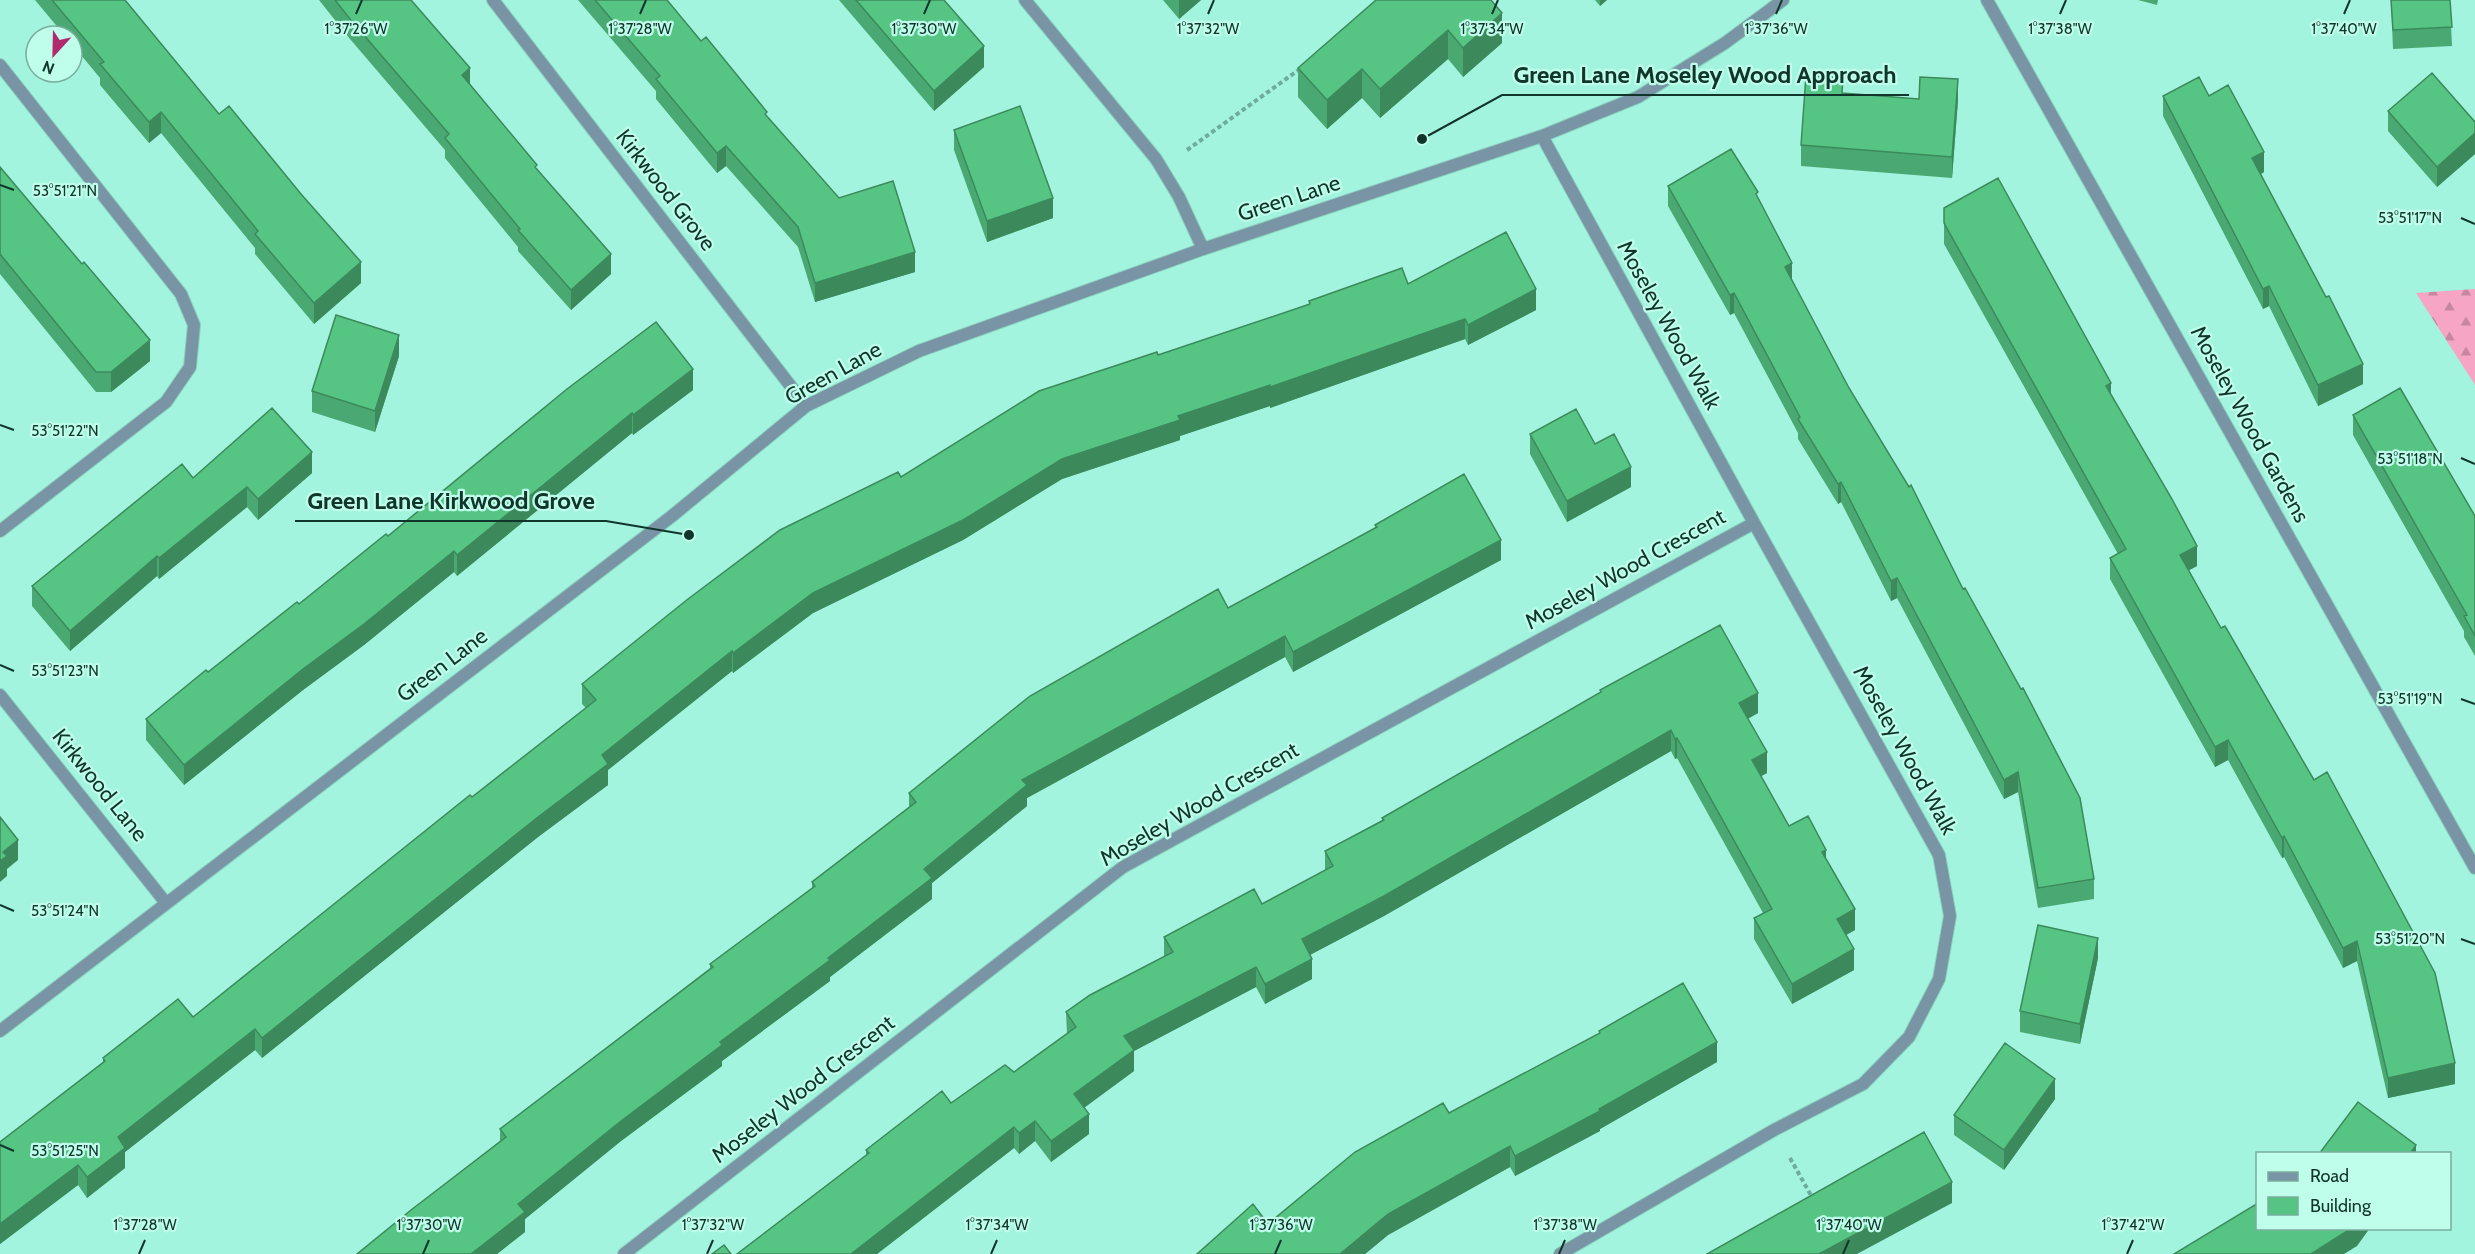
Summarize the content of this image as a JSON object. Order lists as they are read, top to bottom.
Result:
{
  "streets": {
    "street": [
      "Kirkwood Grove",
      "Green Lane",
      "Moseley Wood Walk",
      "Moseley Wood Gardens",
      "Moseley Wood Crescent",
      "Kirkwood Lane"
    ]
  },
  "crossings": [
    ["Kirkwood Grove", "Green Lane"],
    ["Green Lane", "Moseley Wood Walk"],
    ["Green Lane", "Kirkwood Lane"],
    ["Moseley Wood Walk", "Moseley Wood Crescent"]
  ],
  "places": ["Green Lane Moseley Wood Approach", "Green Lane Kirkwood Grove"],
  "legend": ["Road", "Building"],
  "north": "bottom",
  "coordinates": [
    "1°37'26\"W",
    "1°37'28\"W",
    "1°37'30\"W",
    "1°37'32\"W",
    "1°37'34\"W",
    "1°37'36\"W",
    "1°37'38\"W",
    "1°37'40\"W",
    "53°51'21\"N",
    "53°51'17\"N",
    "53°51'22\"N",
    "53°51'18\"N",
    "53°51'23\"N",
    "53°51'19\"N",
    "53°51'24\"N",
    "53°51'20\"N",
    "53°51'25\"N",
    "1°37'42\"W"
  ]
}
